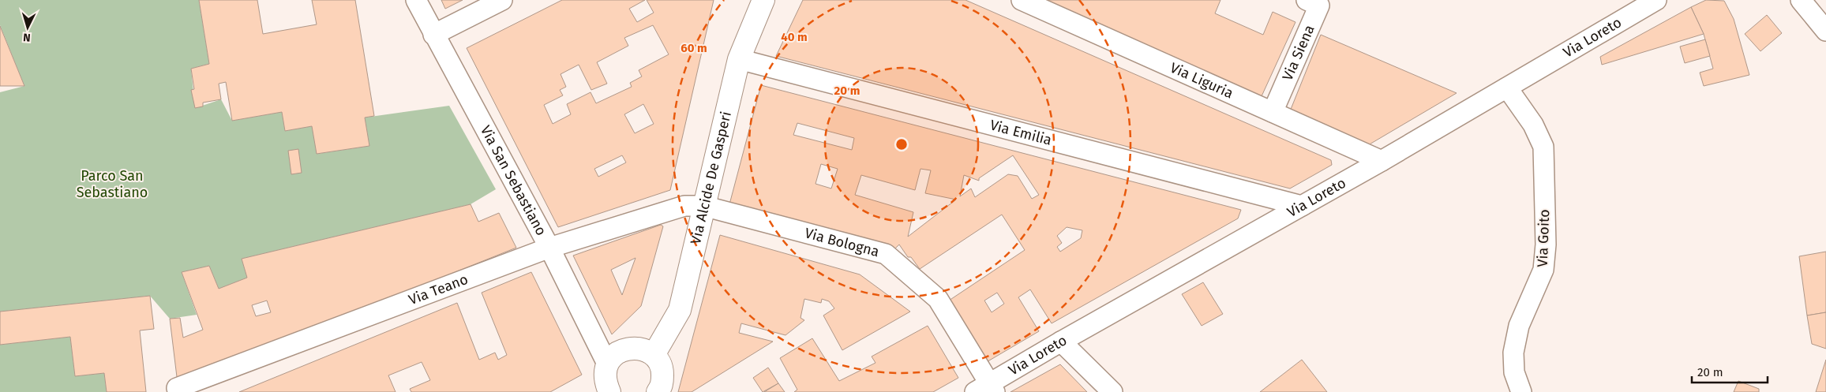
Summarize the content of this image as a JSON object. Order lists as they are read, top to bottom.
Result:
{
  "streets": {
    "main road": ["Via Alcide De Gasperi"],
    "street": [
      "Via Loreto",
      "Via Siena",
      "Via Liguria",
      "Via Emilia",
      "Via San Sebastiano",
      "Via Goito",
      "Via Bologna",
      "Via Teano"
    ]
  },
  "crossings": [
    ["Via Loreto", "Via Liguria"],
    ["Via Loreto", "Via Emilia"],
    ["Via Loreto", "Via Goito"],
    ["Via Loreto", "Via Bologna"],
    ["Via Siena", "Via Liguria"],
    ["Via Emilia", "Via Alcide De Gasperi"],
    ["Via Alcide De Gasperi", "Via Bologna"],
    ["Via Alcide De Gasperi", "Via Teano"],
    ["Via San Sebastiano", "Via Teano"],
    ["Via Bologna", "Via Teano"]
  ],
  "parks": ["Parco San Sebastiano"],
  "scale_bar": "20 m",
  "north": "bottom",
  "rings": ["40 m", "60 m", "20 m"]
}
